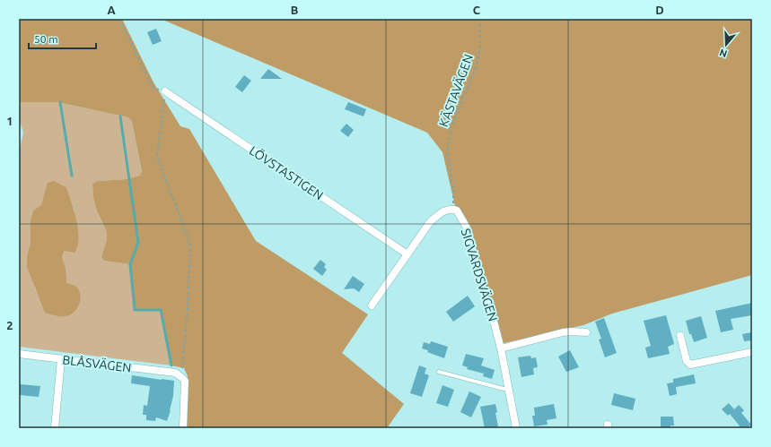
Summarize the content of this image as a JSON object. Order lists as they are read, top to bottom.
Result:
{
  "streets": {
    "street": ["LÖVSTASTIGEN", "SIGVARDSVÄGEN", "BLÅSVÄGEN"],
    "path": ["KÄSTAVÄGEN"]
  },
  "crossings": [
    ["KÄSTAVÄGEN", "SIGVARDSVÄGEN"]
  ],
  "scale_bar": "50 m",
  "north": "bottom",
  "grid": {
    "columns": [
      "A",
      "B",
      "C",
      "D"
    ],
    "rows": ["1", "2"]
  }
}
